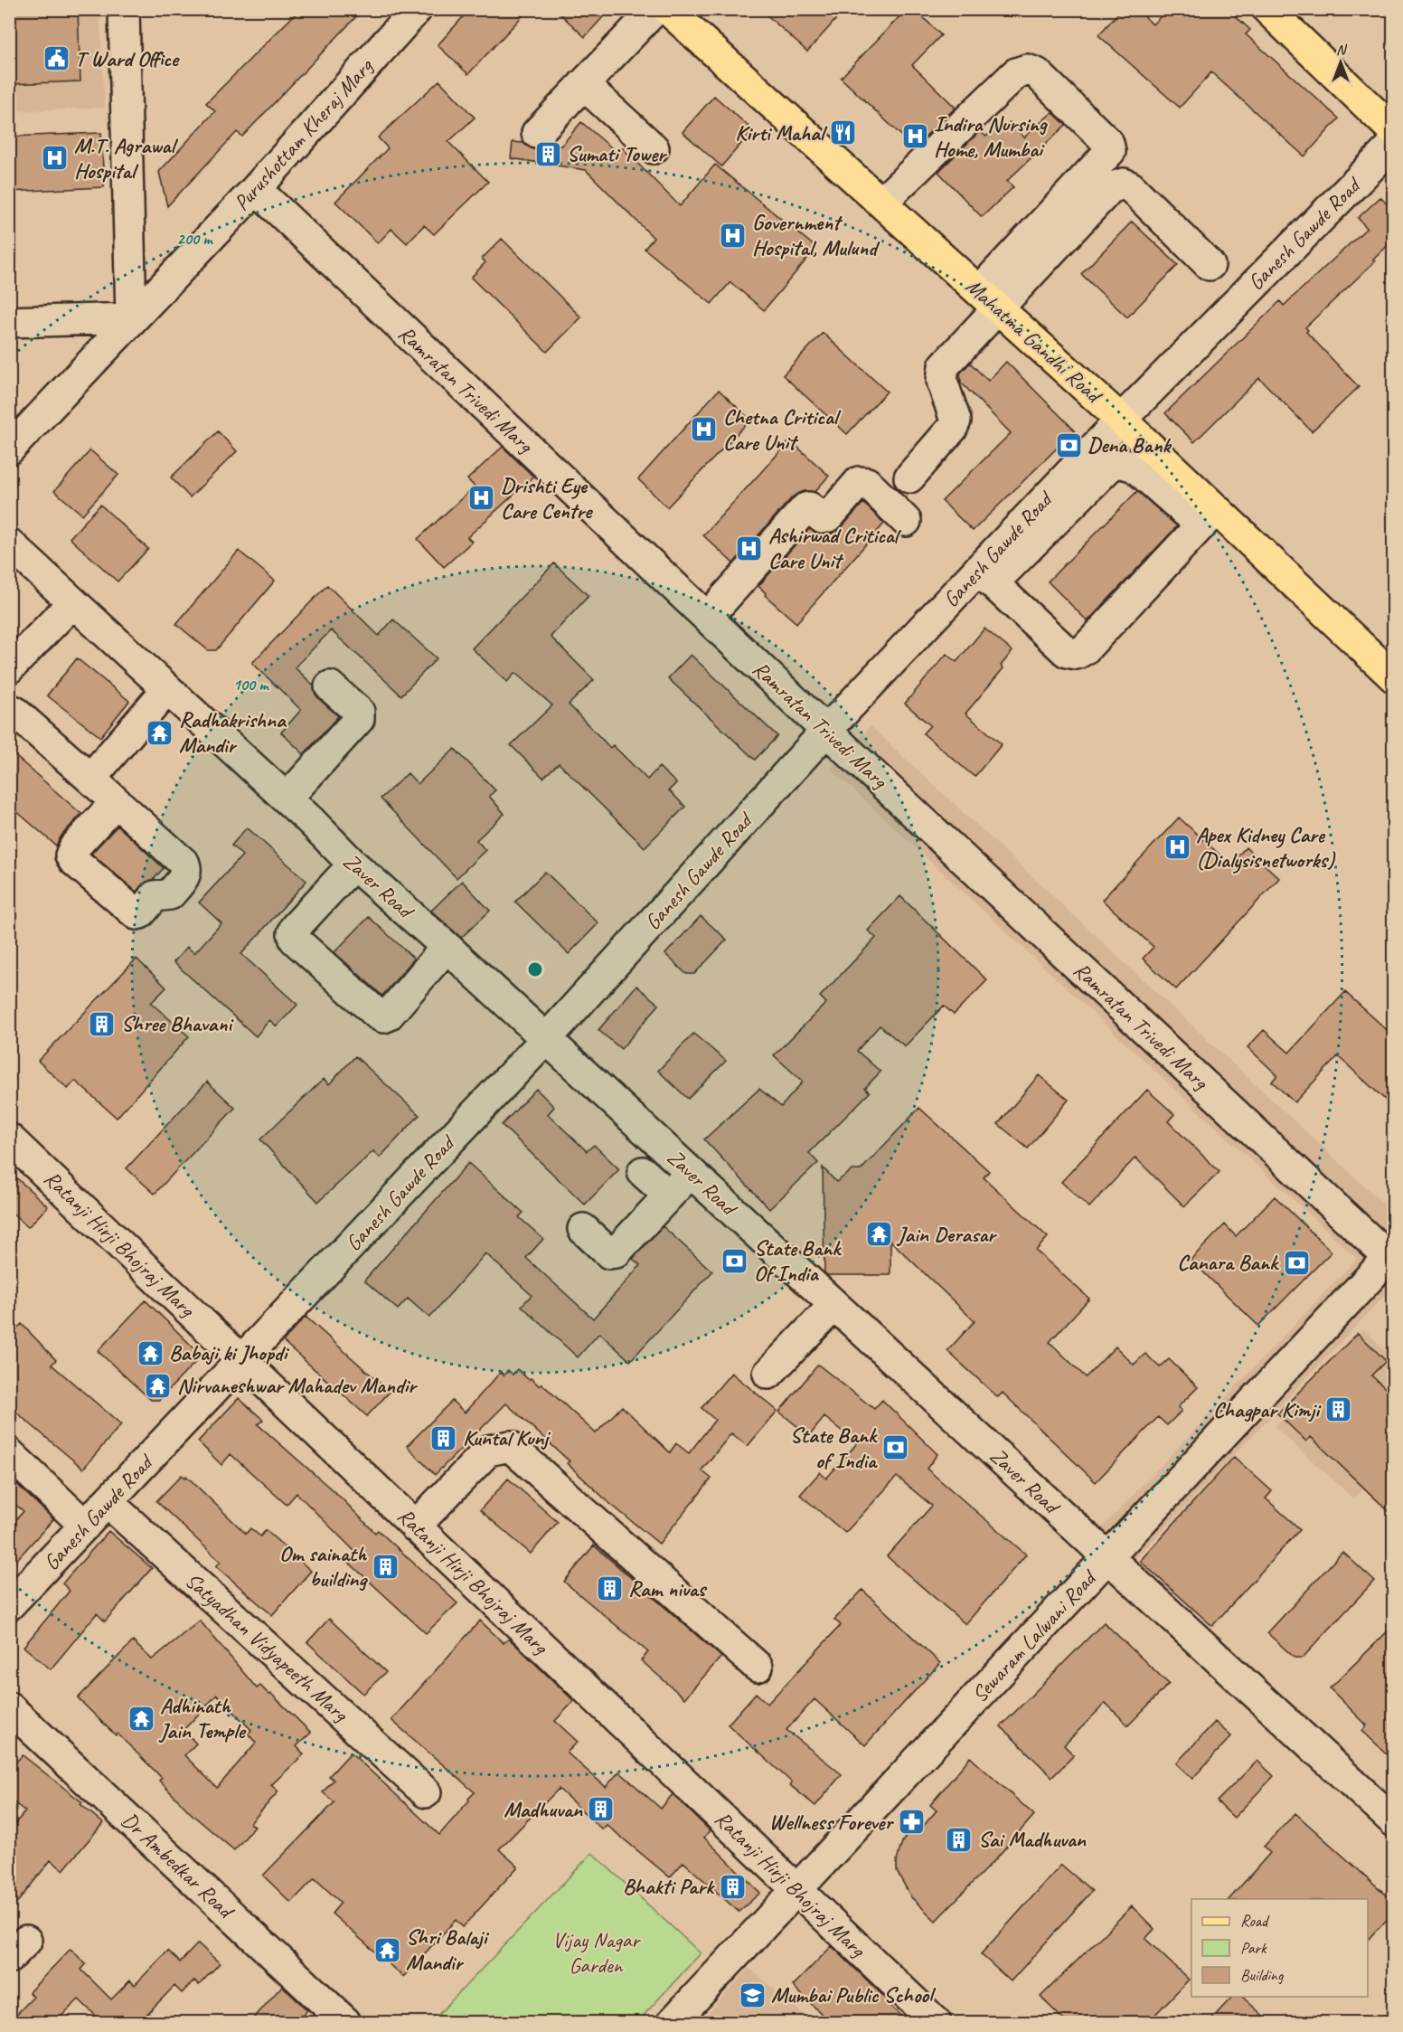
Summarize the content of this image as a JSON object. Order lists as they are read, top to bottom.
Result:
{
  "streets": {
    "main road": ["Mahatma Gandhi Road"],
    "street": [
      "Purushottam Kheraj Marg",
      "Ganesh Gawde Road",
      "Ramratan Trivedi Marg",
      "Zaver Road",
      "Ratanji Hirji Bhojraj Marg",
      "Sewaram Lalwani Road",
      "Satyadhan Vidyapeeth Marg",
      "Dr Ambedkar Road"
    ]
  },
  "crossings": [
    ["Purushottam Kheraj Marg", "Ramratan Trivedi Marg"],
    ["Ganesh Gawde Road", "Mahatma Gandhi Road"],
    ["Ganesh Gawde Road", "Ramratan Trivedi Marg"],
    ["Ganesh Gawde Road", "Zaver Road"],
    ["Ganesh Gawde Road", "Ratanji Hirji Bhojraj Marg"],
    ["Ganesh Gawde Road", "Satyadhan Vidyapeeth Marg"],
    ["Ramratan Trivedi Marg", "Sewaram Lalwani Road"],
    ["Zaver Road", "Sewaram Lalwani Road"],
    ["Ratanji Hirji Bhojraj Marg", "Sewaram Lalwani Road"]
  ],
  "parks": ["Vijay Nagar Garden"],
  "places": {
    "public building": ["T Ward Office"],
    "restaurant": ["Kirti Mahal"],
    "hospital": [
      "Indira Nursing Home, Mumbai",
      "M.T. Agrawal Hospital",
      "Government Hospital, Mulund",
      "Chetna Critical Care Unit",
      "Drishti Eye Care Centre",
      "Ashirwad Critical Care Unit",
      "Apex Kidney Care (Dialysisnetworks)"
    ],
    "building": [
      "Sumati Tower",
      "Shree Bhavani",
      "Chagpar Kimji",
      "Kuntal Kunj",
      "Om sainath building",
      "Ram nivas",
      "Madhuvan",
      "Sai Madhuvan",
      "Bhakti Park"
    ],
    "bank": [
      "Dena Bank",
      "State Bank Of India",
      "Canara Bank",
      "State Bank of India"
    ],
    "temple": [
      "Radhakrishna Mandir",
      "Jain Derasar",
      "Babaji ki Jhopdi",
      "Nirvaneshwar Mahadev Mandir",
      "Adhinath Jain Temple",
      "Shri Balaji Mandir"
    ],
    "pharmacy": ["Wellness Forever"],
    "school or university": ["Mumbai Public School"]
  },
  "legend": ["Road", "Park", "Building"],
  "north": "top",
  "rings": ["200 m", "100 m"]
}
